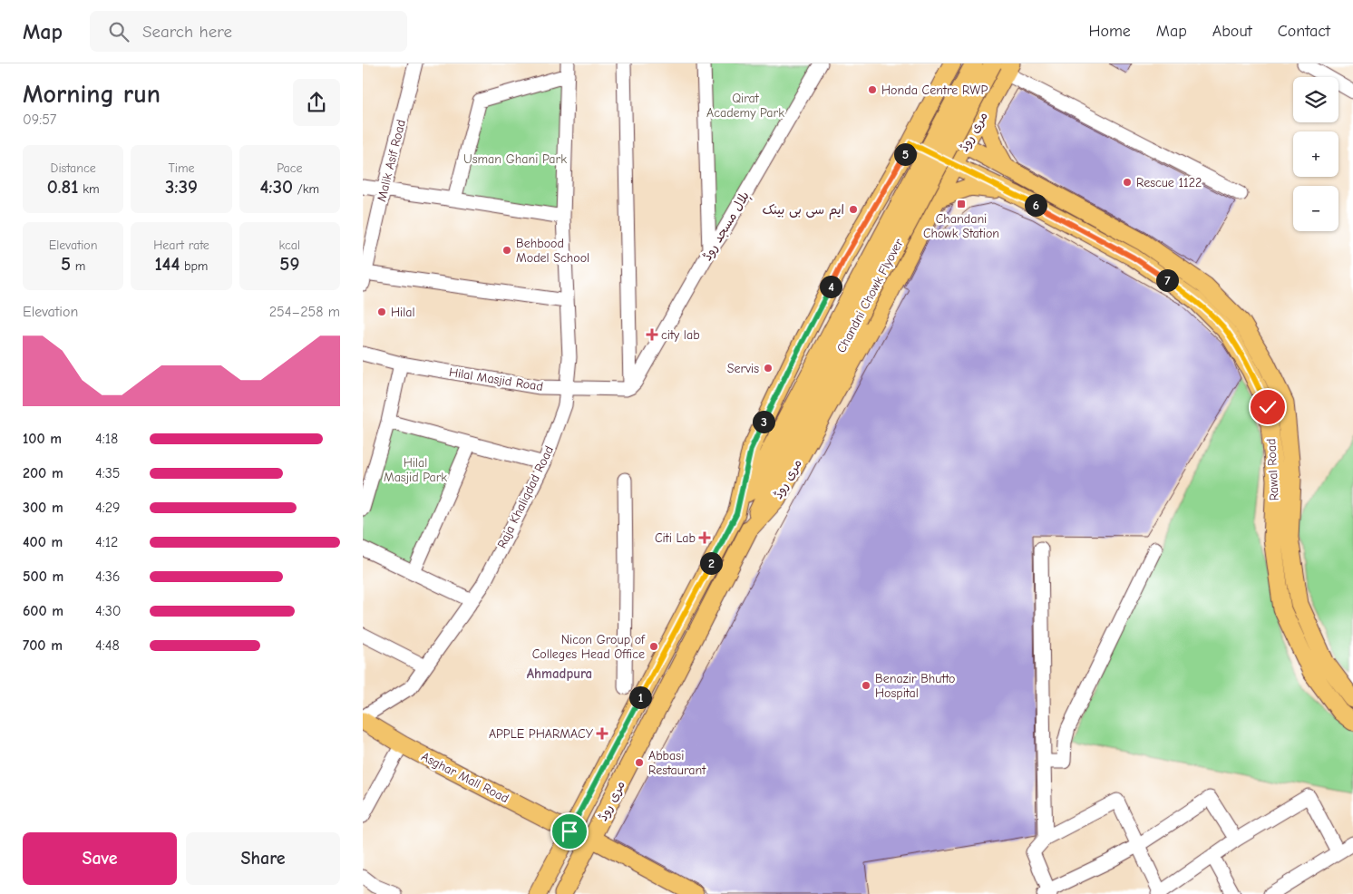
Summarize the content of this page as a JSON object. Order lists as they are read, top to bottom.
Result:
{
  "streets": {
    "main road": [
      "مری روڈ",
      "Chandni Chowk Flyover",
      "Rawal Road",
      "Asghar Mall Road"
    ],
    "street": [
      "Malik Asif Road",
      "ہلال مسجد روڈ",
      "Hilal Masjid Road",
      "Raja Khaliqdad Road"
    ]
  },
  "crossings": [
    ["مری روڈ", "Chandni Chowk Flyover"],
    ["مری روڈ", "Rawal Road"],
    ["مری روڈ", "Asghar Mall Road"],
    ["ہلال مسجد روڈ", "Hilal Masjid Road"],
    ["Hilal Masjid Road", "Raja Khaliqdad Road"]
  ],
  "districts": ["Ahmadpura"],
  "parks": ["Qirat Academy Park", "Usman Ghani Park", "Hilal Masjid Park"],
  "places": {
    "other": [
      "Honda Centre RWP",
      "Rescue 1122",
      "ایم سی بی بینک",
      "Behbood Model School",
      "Hilal",
      "Servis",
      "Nicon Group of Colleges Head Office",
      "Benazir Bhutto Hospital",
      "Abbasi Restaurant"
    ],
    "transit": ["Chandani Chowk Station"],
    "health": ["city lab", "Citi Lab", "APPLE PHARMACY"]
  },
  "page": {
    "header": "Map",
    "search": "Search here",
    "nav": [
      "Home",
      "Map",
      "About",
      "Contact"
    ],
    "heading": ["Morning run", "09:57"],
    "map_buttons": ["+", "−"],
    "stats": [
      ["Distance", "0.81 km"],
      ["Time", "3:39"],
      ["Pace", "4:30 /km"],
      ["Elevation", "5 m"],
      ["Heart rate", "144 bpm"],
      ["kcal", "59"]
    ],
    "pins": [
      "5",
      "6",
      "7",
      "4",
      "3",
      "2",
      "1"
    ],
    "chart": ["Elevation", "254–258 m"],
    "list": [
      {
        "name": "100 m",
        "note": "4:18"
      },
      {
        "name": "200 m",
        "note": "4:35"
      },
      {
        "name": "300 m",
        "note": "4:29"
      },
      {
        "name": "400 m",
        "note": "4:12"
      },
      {
        "name": "500 m",
        "note": "4:36"
      },
      {
        "name": "600 m",
        "note": "4:30"
      },
      {
        "name": "700 m",
        "note": "4:48"
      }
    ],
    "buttons": ["Save", "Share"]
  }
}
